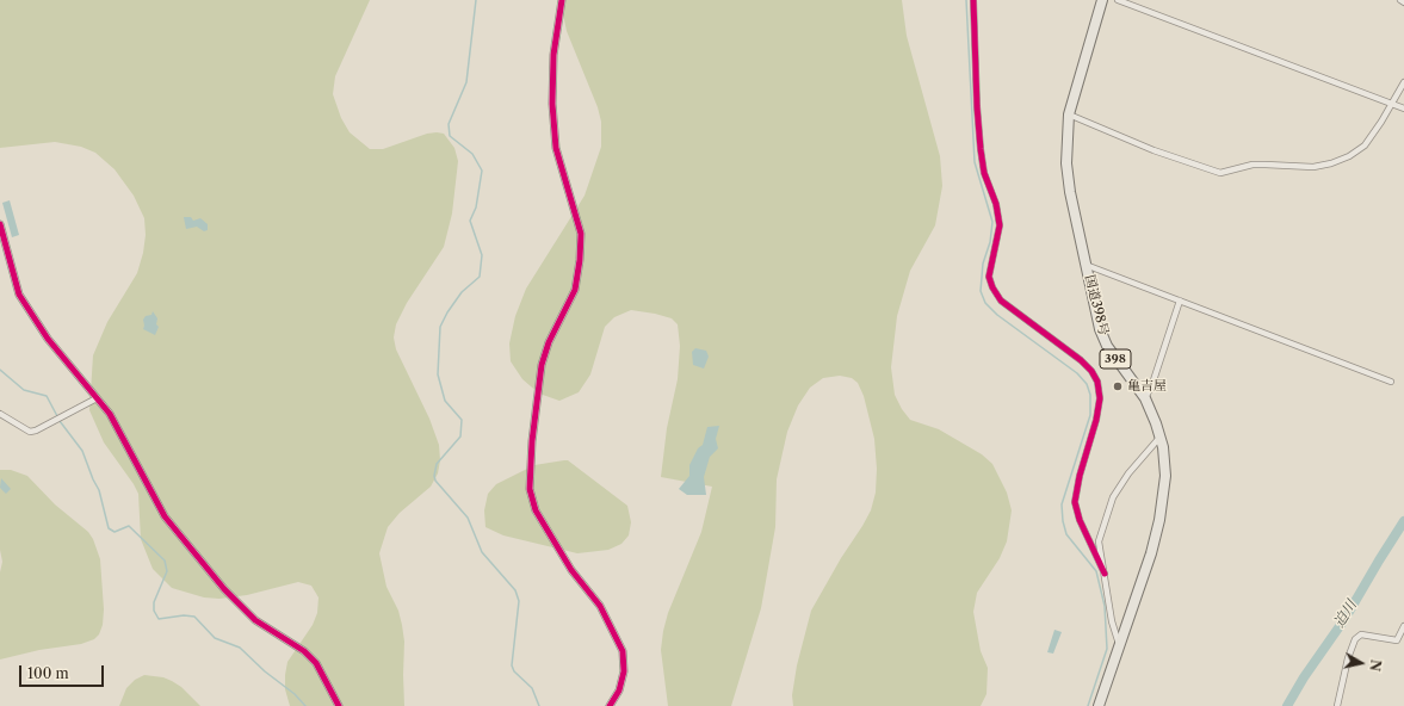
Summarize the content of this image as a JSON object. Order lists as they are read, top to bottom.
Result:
{
  "streets": {
    "highway": ["国道398号", "398"]
  },
  "water": ["迫川"],
  "places": ["亀吉屋"],
  "scale_bar": "100 m",
  "north": "right"
}
